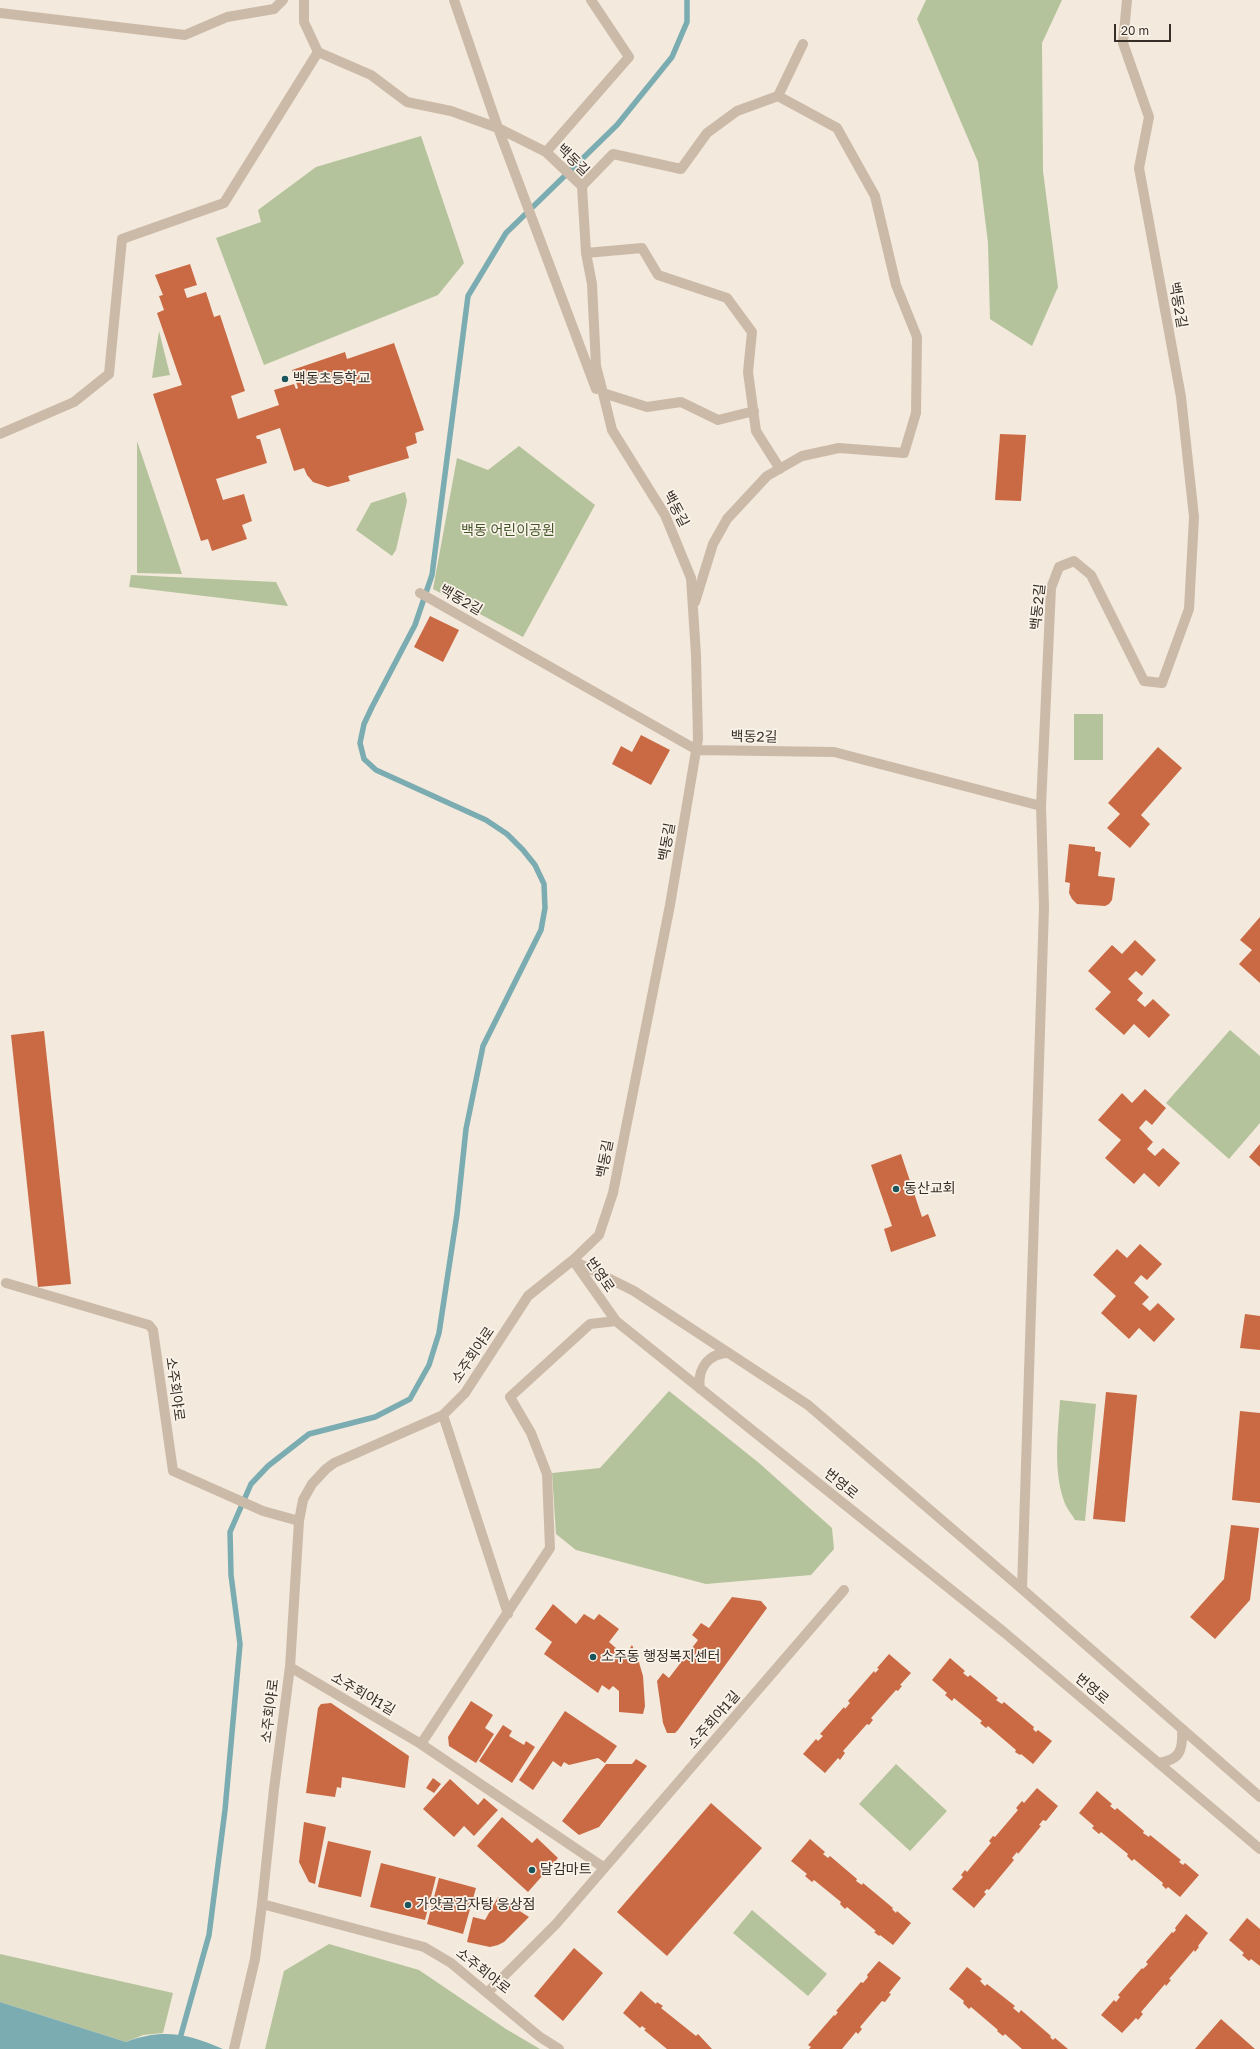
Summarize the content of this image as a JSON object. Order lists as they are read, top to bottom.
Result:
{
  "streets": {
    "street": [
      "백동길",
      "백동2길",
      "번영로",
      "소주회야로",
      "소주회야1길"
    ]
  },
  "crossings": [
    ["백동길", "백동2길"],
    ["백동길", "번영로"],
    ["백동길", "소주회야로"],
    ["번영로", "소주회야로"],
    ["소주회야로", "소주회야1길"]
  ],
  "parks": ["백동 어린이공원"],
  "places": [
    "백동초등학교",
    "동산교회",
    "소주동 행정복지센터",
    "달감마트",
    "가얏골감자탕 웅상점"
  ],
  "scale_bar": "20 m"
}
